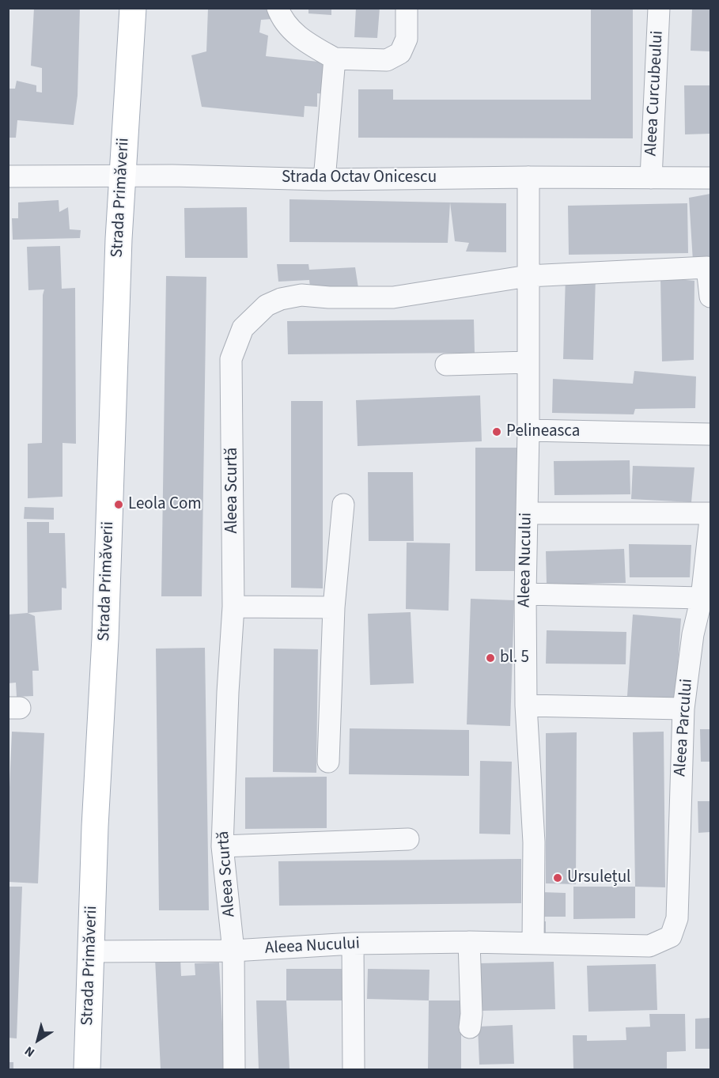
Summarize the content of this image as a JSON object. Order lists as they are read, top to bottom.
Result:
{
  "streets": {
    "main road": ["Strada Primăverii"],
    "street": [
      "Aleea Curcubeului",
      "Strada Octav Onicescu",
      "Aleea Scurtă",
      "Aleea Nucului",
      "Aleea Parcului"
    ]
  },
  "crossings": [
    ["Aleea Curcubeului", "Strada Octav Onicescu"],
    ["Strada Octav Onicescu", "Strada Primăverii"],
    ["Strada Octav Onicescu", "Aleea Nucului"],
    ["Strada Primăverii", "Aleea Nucului"],
    ["Aleea Scurtă", "Aleea Nucului"],
    ["Aleea Nucului", "Aleea Parcului"]
  ],
  "places": [
    "Pelineasca",
    "Leola Com",
    "bl. 5",
    "Ursulețul"
  ],
  "north": "bottom left"
}
